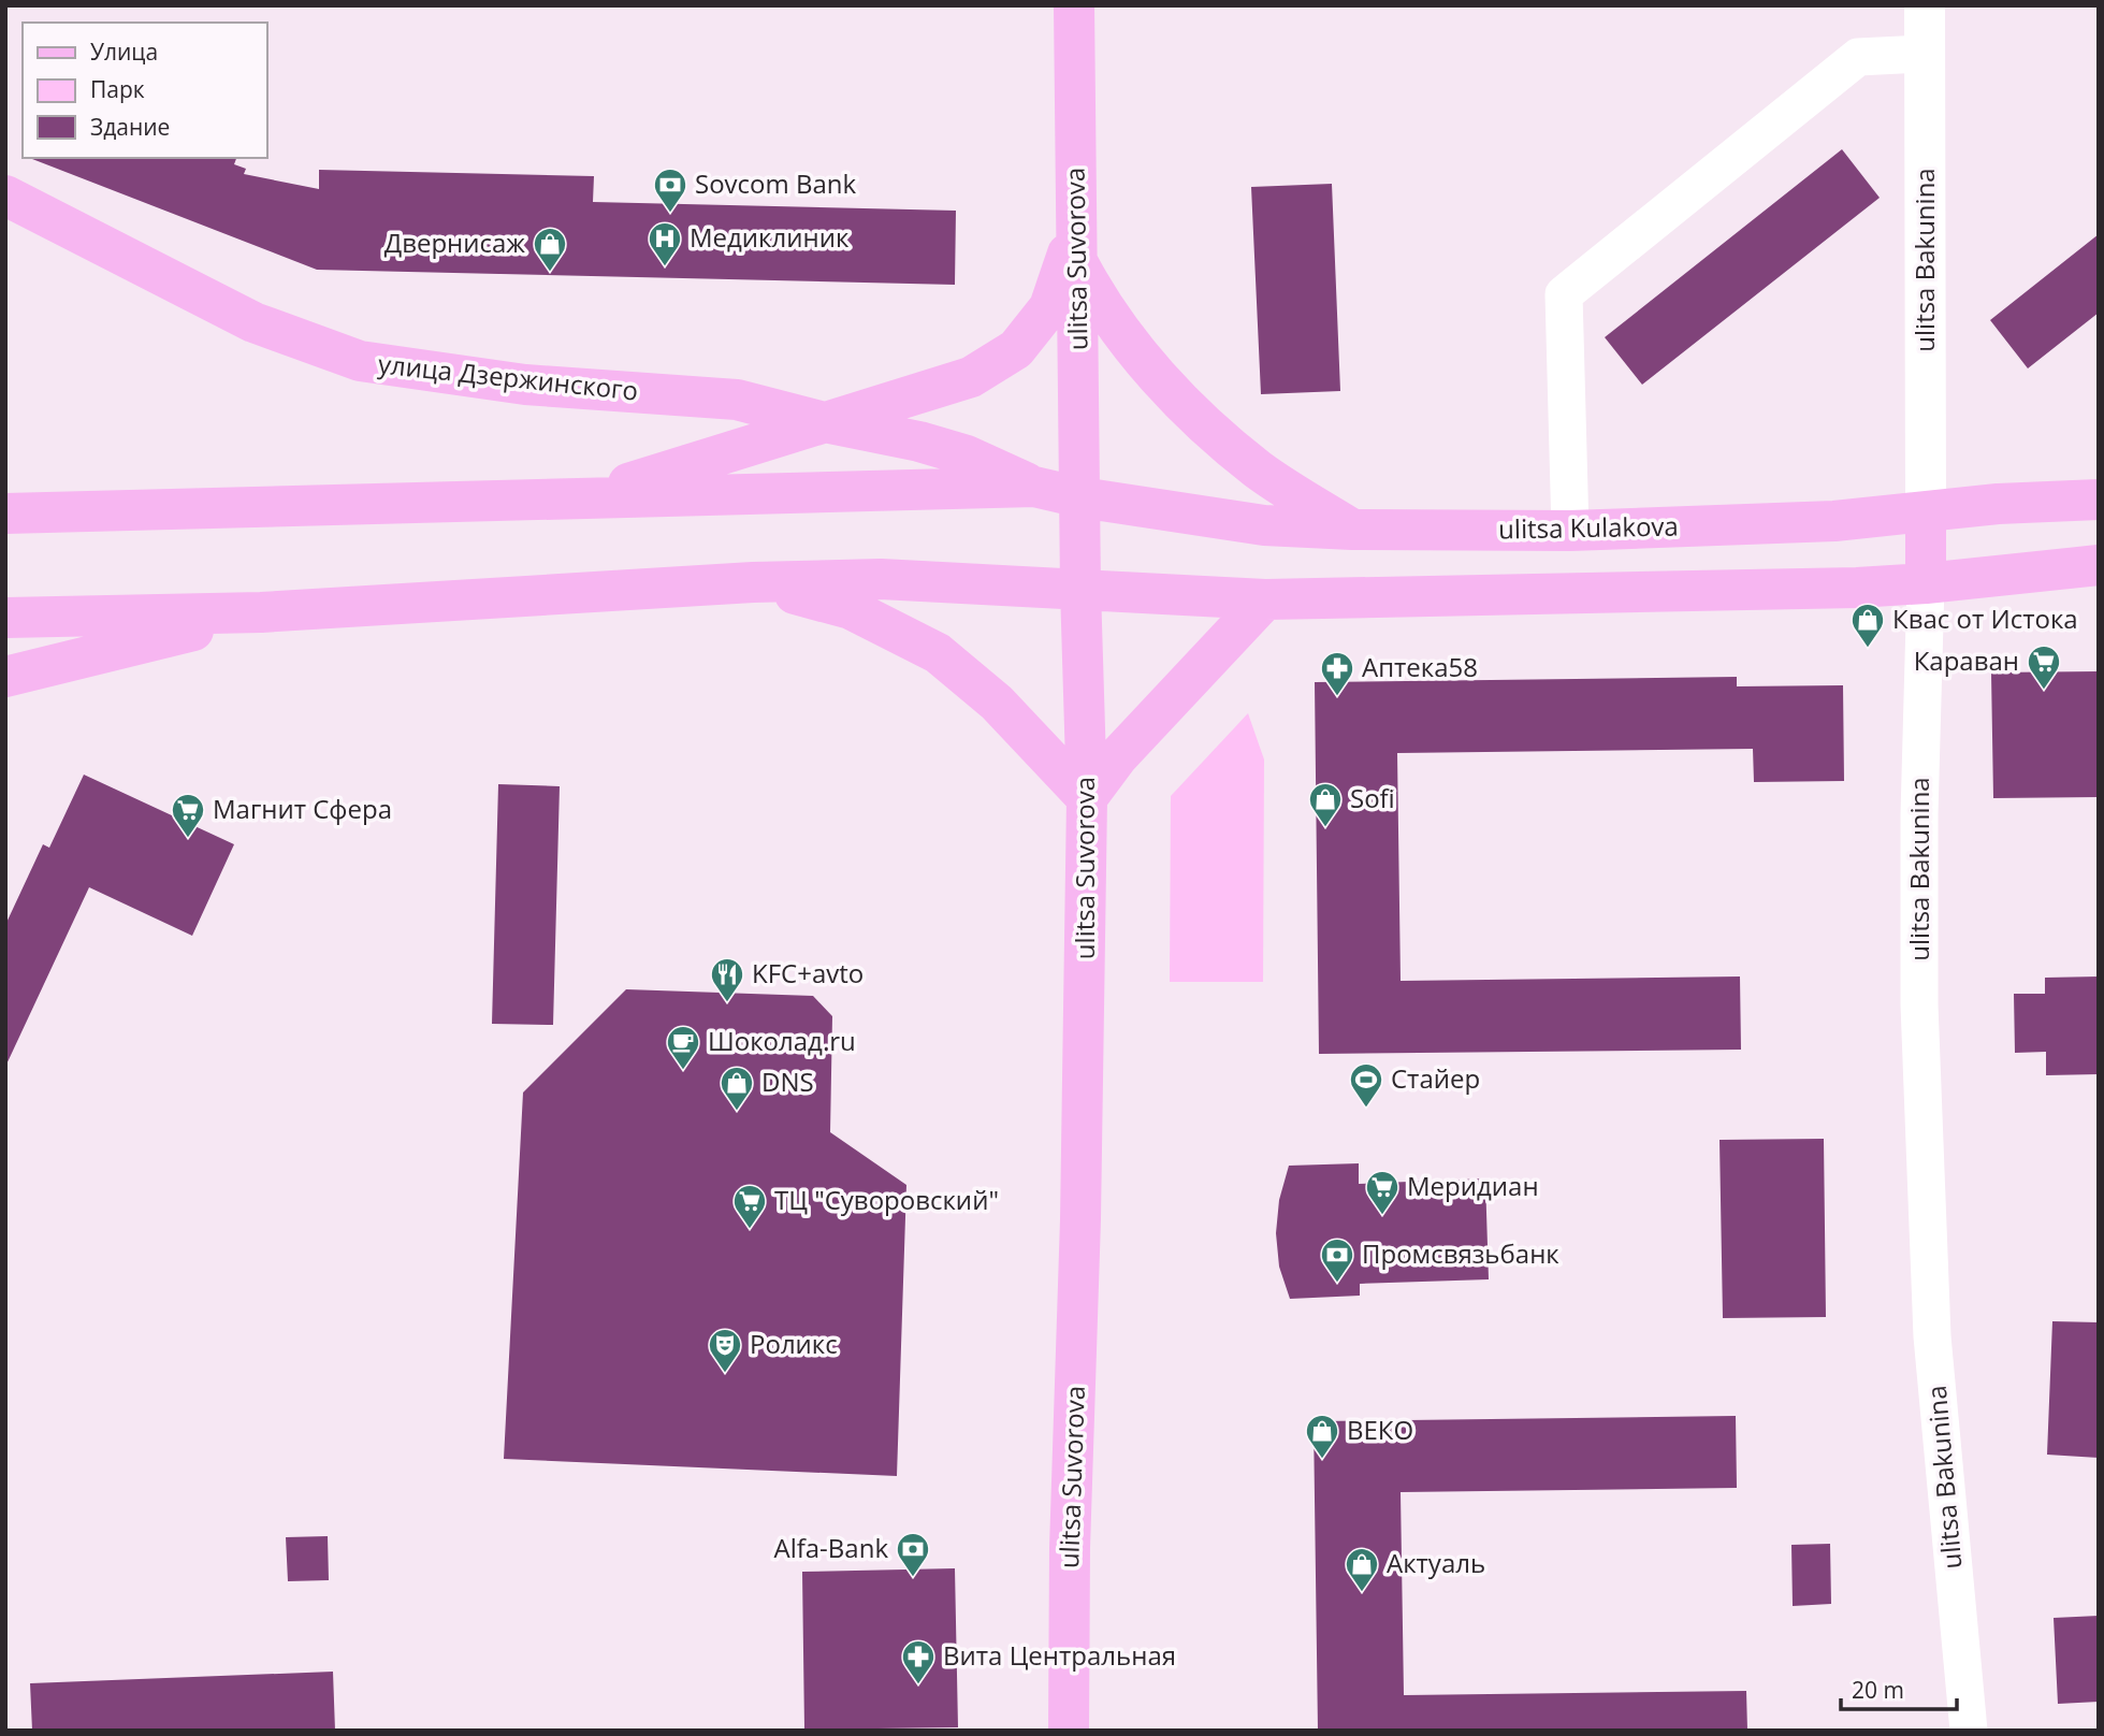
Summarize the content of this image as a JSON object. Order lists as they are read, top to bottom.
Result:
{
  "streets": {
    "main road": [
      "ulitsa Suvorova",
      "ulitsa Bakunina",
      "улица Дзержинского",
      "ulitsa Kulakova"
    ]
  },
  "crossings": [
    ["ulitsa Suvorova", "ulitsa Kulakova"],
    ["ulitsa Bakunina", "ulitsa Kulakova"],
    ["улица Дзержинского", "ulitsa Kulakova"]
  ],
  "places": {
    "bank": ["Sovcom Bank", "Промсвязьбанк", "Alfa-Bank"],
    "hospital": ["Медиклиник"],
    "shop": [
      "Двернисаж",
      "Квас от Истока",
      "Sofi",
      "DNS",
      "ВЕКО",
      "Актуаль"
    ],
    "supermarket": [
      "Караван",
      "Магнит Сфера",
      "Меридиан",
      "ТЦ \"Суворовский\""
    ],
    "pharmacy": ["Аптека58", "Вита Центральная"],
    "restaurant": ["KFC+avto"],
    "cafe": ["Шоколад.ru"],
    "sports": ["Стайер"],
    "theatre": ["Роликс"]
  },
  "legend": ["Улица", "Парк", "Здание"],
  "scale_bar": "20 m"
}
